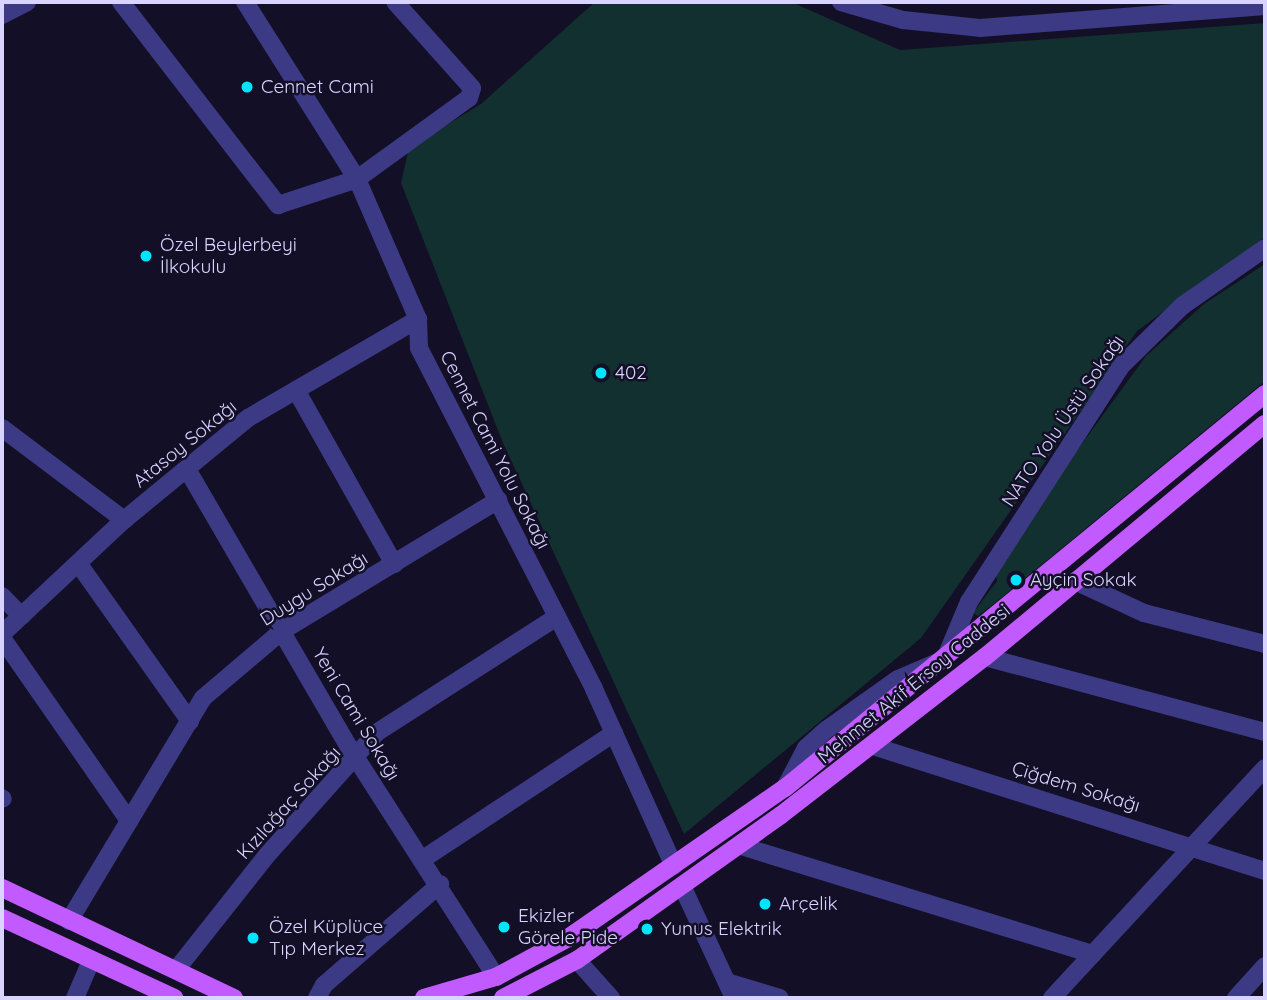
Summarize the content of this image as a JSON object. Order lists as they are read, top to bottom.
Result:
{
  "streets": {
    "main road": ["Cennet Cami Yolu Sokağı", "Mehmet Akif Ersoy Caddesi"],
    "street": [
      "NATO Yolu Üstü Sokağı",
      "Atasoy Sokağı",
      "Duygu Sokağı",
      "Yeni Cami Sokağı",
      "Çiğdem Sokağı",
      "Kızılağaç Sokağı"
    ]
  },
  "crossings": [
    ["NATO Yolu Üstü Sokağı", "Mehmet Akif Ersoy Caddesi"],
    ["Atasoy Sokağı", "Cennet Cami Yolu Sokağı"],
    ["Atasoy Sokağı", "Yeni Cami Sokağı"],
    ["Cennet Cami Yolu Sokağı", "Duygu Sokağı"],
    ["Cennet Cami Yolu Sokağı", "Mehmet Akif Ersoy Caddesi"],
    ["Cennet Cami Yolu Sokağı", "Kızılağaç Sokağı"],
    ["Duygu Sokağı", "Yeni Cami Sokağı"],
    ["Mehmet Akif Ersoy Caddesi", "Yeni Cami Sokağı"],
    ["Mehmet Akif Ersoy Caddesi", "Çiğdem Sokağı"],
    ["Yeni Cami Sokağı", "Kızılağaç Sokağı"]
  ],
  "places": [
    "Cennet Cami",
    "Özel Beylerbeyi İlkokulu",
    "402",
    "Ayçin Sokak",
    "Arçelik",
    "Ekizler Görele Pide",
    "Yunus Elektrik",
    "Özel Küplüce Tıp Merkez"
  ]
}
